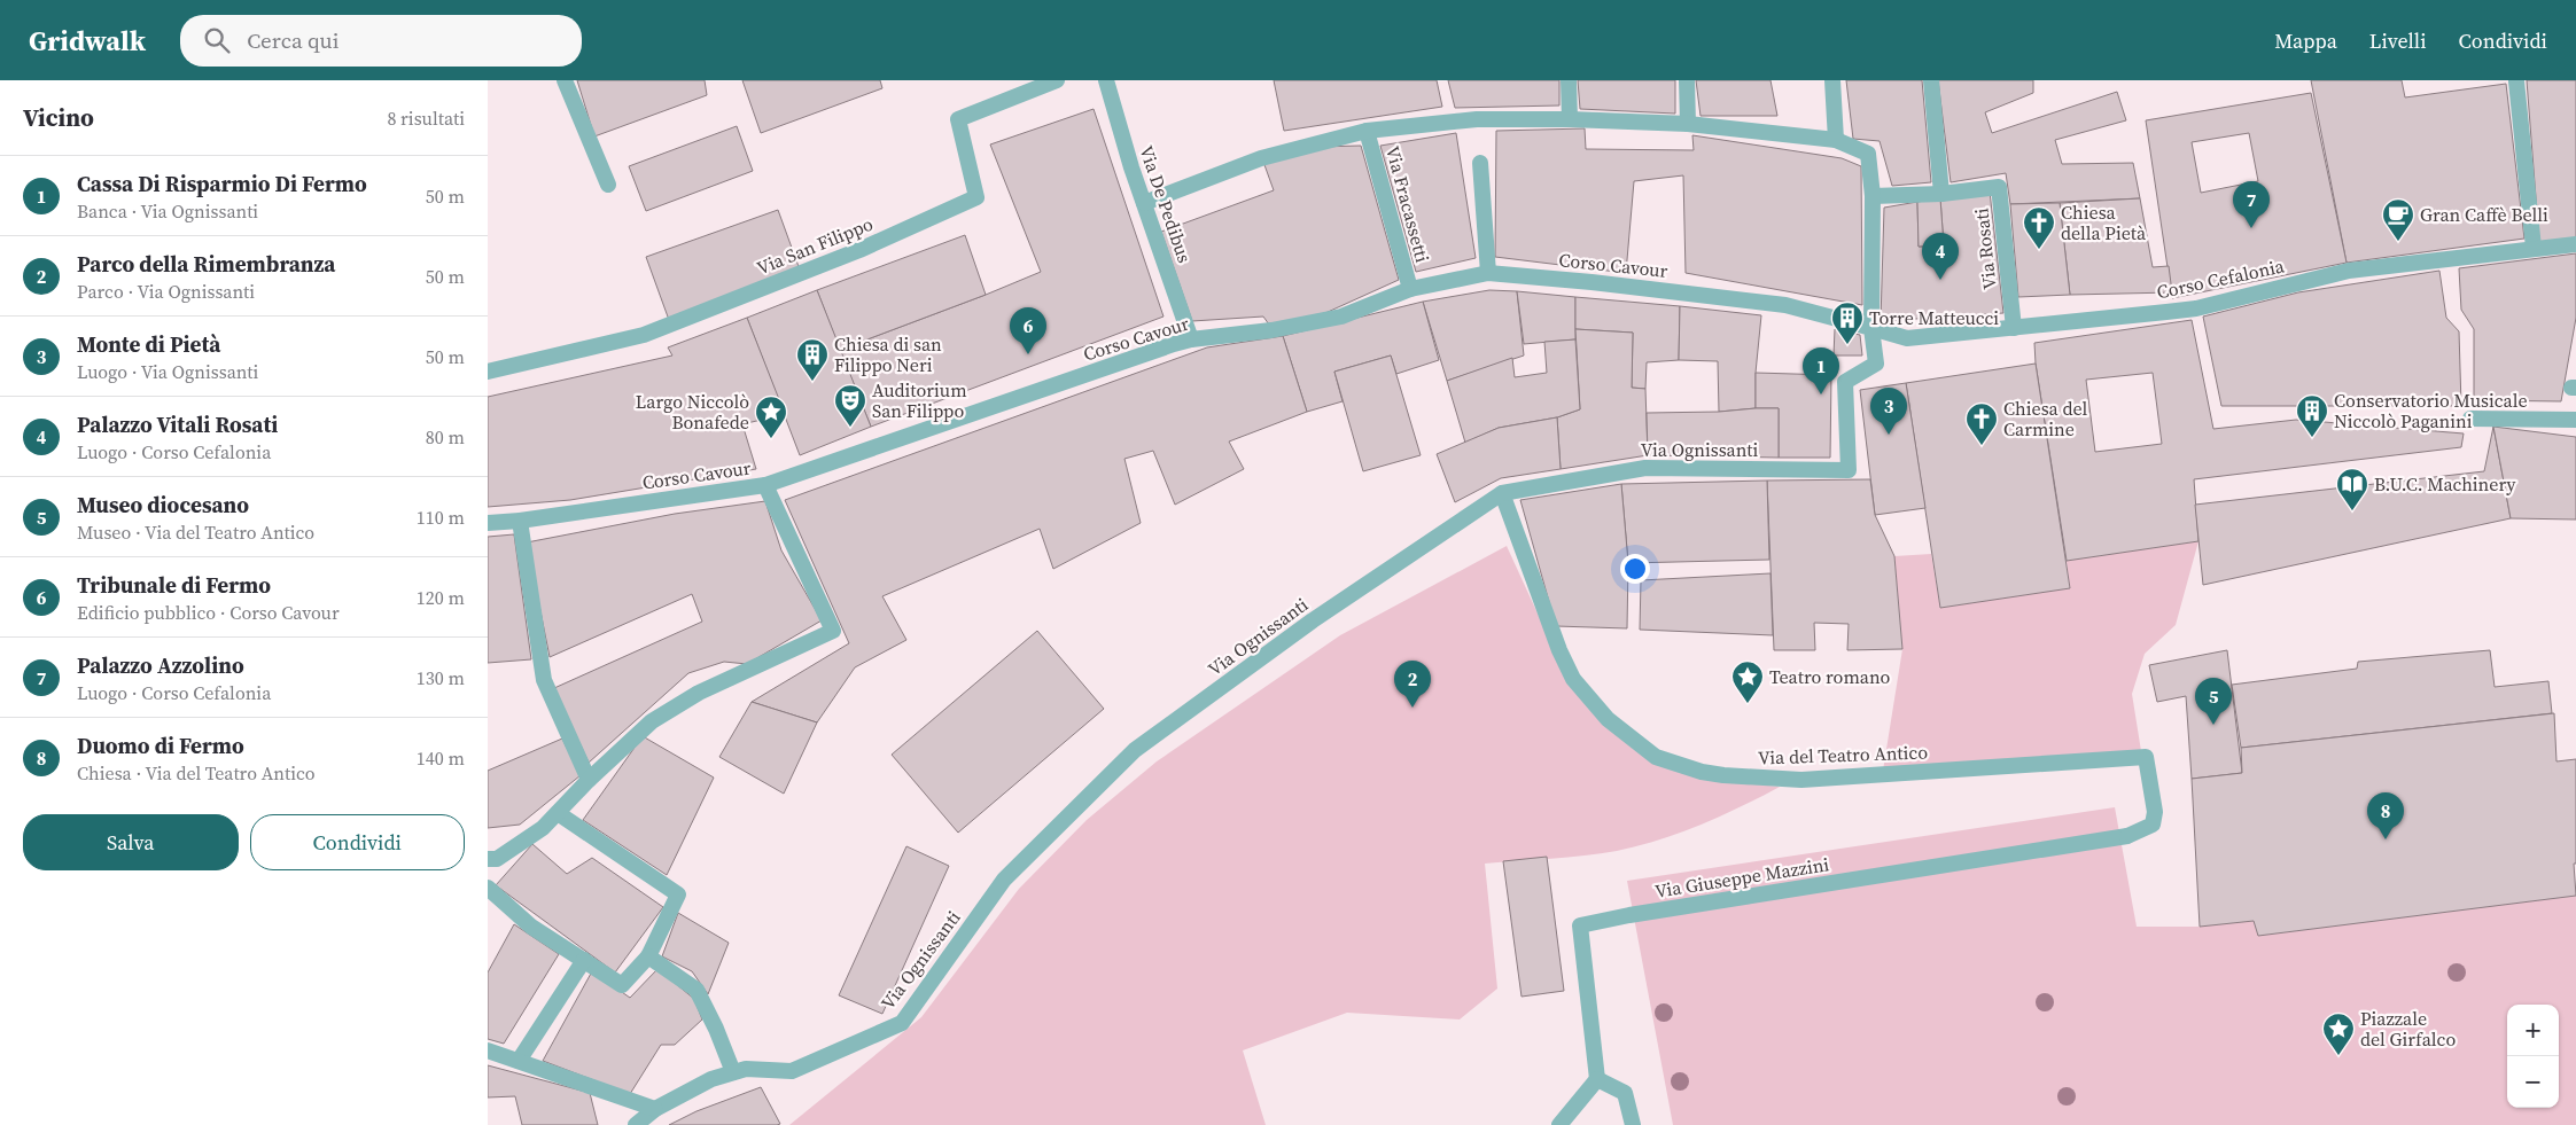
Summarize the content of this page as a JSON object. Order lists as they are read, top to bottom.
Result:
{
  "streets": {
    "street": [
      "Via De Pedibus",
      "Via Fracassetti",
      "Via San Filippo",
      "Via Rosati",
      "Corso Cavour",
      "Corso Cefalonia",
      "Via Ognissanti",
      "Via del Teatro Antico",
      "Via Giuseppe Mazzini"
    ]
  },
  "crossings": [
    ["Via De Pedibus", "Corso Cavour"],
    ["Via Fracassetti", "Corso Cavour"],
    ["Via Rosati", "Corso Cefalonia"],
    ["Corso Cavour", "Corso Cefalonia"],
    ["Corso Cavour", "Via Ognissanti"],
    ["Corso Cefalonia", "Via Ognissanti"],
    ["Via Ognissanti", "Via del Teatro Antico"],
    ["Via del Teatro Antico", "Via Giuseppe Mazzini"]
  ],
  "places": {
    "cafe": ["Gran Caffè Belli"],
    "church": ["Chiesa della Pietà", "Chiesa del Carmine"],
    "building": ["Torre Matteucci", "Chiesa di san Filippo Neri", "Conservatorio Musicale Niccolò Paganini"],
    "theatre": ["Auditorium San Filippo"],
    "place": ["Largo Niccolò Bonafede", "Teatro romano", "Piazzale del Girfalco"],
    "library": ["B.U.C. Machinery"]
  },
  "page": {
    "header": "Gridwalk",
    "search": "Cerca qui",
    "nav": ["Mappa", "Livelli", "Condividi"],
    "heading": ["Vicino", "8 risultati"],
    "list": [
      {
        "mark": "1",
        "name": "Cassa Di Risparmio Di Fermo",
        "note": "Banca · Via Ognissanti",
        "value": "50 m"
      },
      {
        "mark": "2",
        "name": "Parco della Rimembranza",
        "note": "Parco · Via Ognissanti",
        "value": "50 m"
      },
      {
        "mark": "3",
        "name": "Monte di Pietà",
        "note": "Luogo · Via Ognissanti",
        "value": "50 m"
      },
      {
        "mark": "4",
        "name": "Palazzo Vitali Rosati",
        "note": "Luogo · Corso Cefalonia",
        "value": "80 m"
      },
      {
        "mark": "5",
        "name": "Museo diocesano",
        "note": "Museo · Via del Teatro Antico",
        "value": "110 m"
      },
      {
        "mark": "6",
        "name": "Tribunale di Fermo",
        "note": "Edificio pubblico · Corso Cavour",
        "value": "120 m"
      },
      {
        "mark": "7",
        "name": "Palazzo Azzolino",
        "note": "Luogo · Corso Cefalonia",
        "value": "130 m"
      },
      {
        "mark": "8",
        "name": "Duomo di Fermo",
        "note": "Chiesa · Via del Teatro Antico",
        "value": "140 m"
      }
    ],
    "pins": [
      "7",
      "4",
      "6",
      "1",
      "3",
      "2",
      "5",
      "8"
    ],
    "buttons": ["Salva", "Condividi"],
    "map_buttons": ["+", "−"]
  }
}
